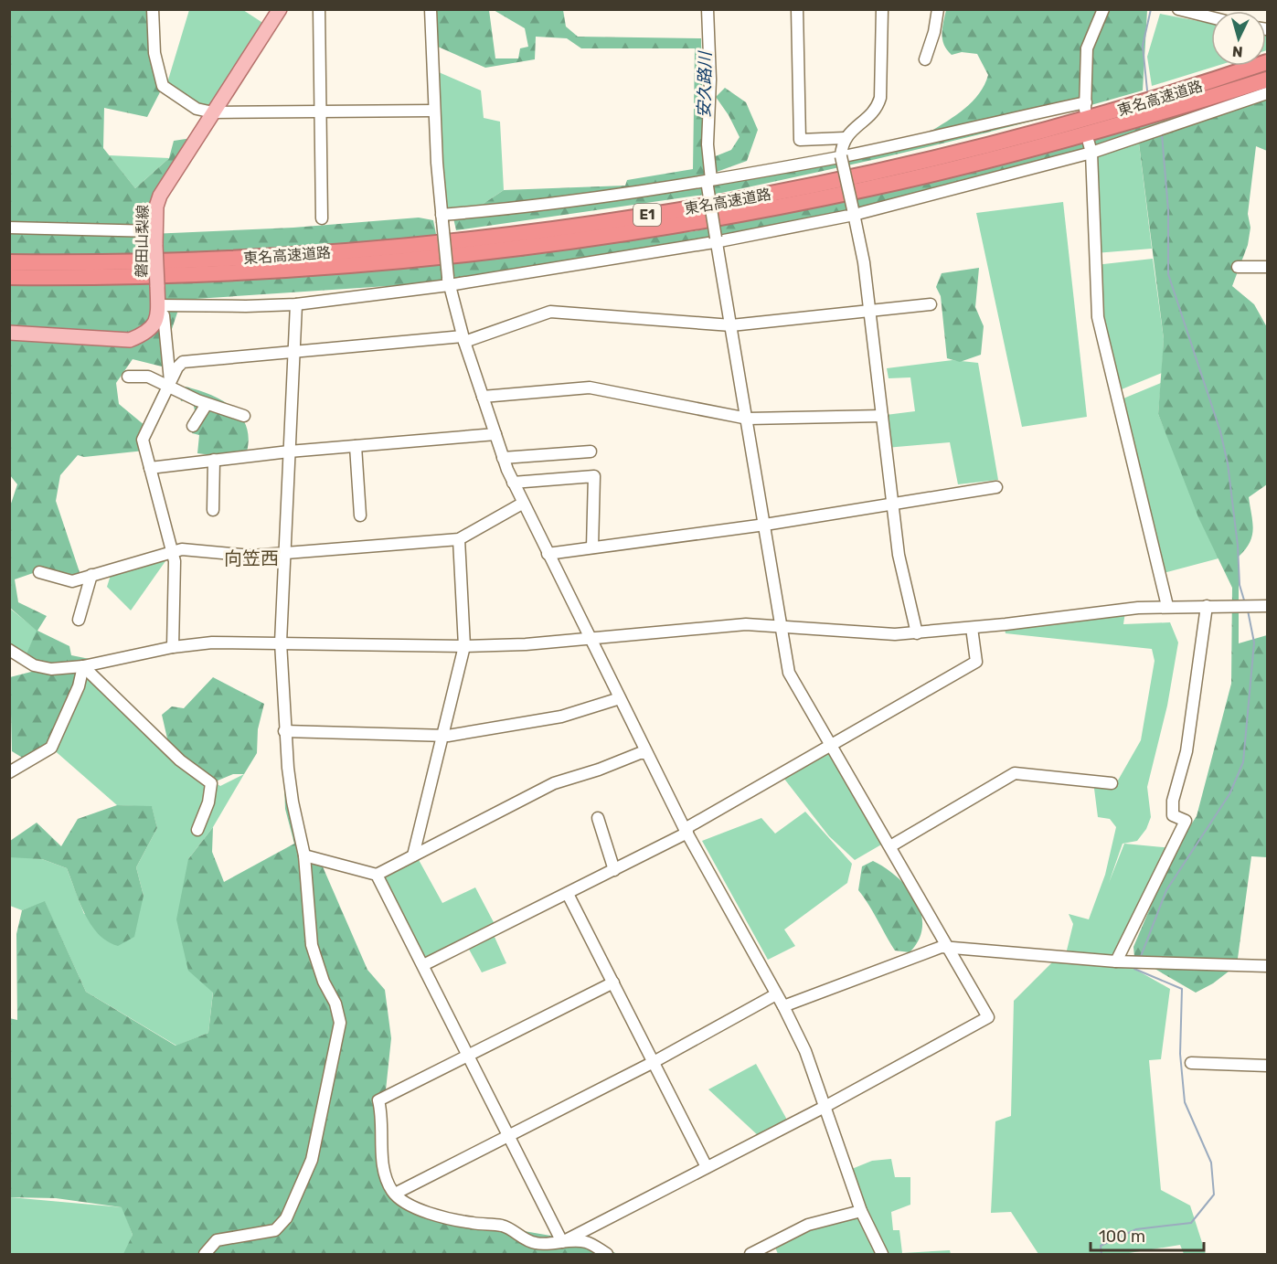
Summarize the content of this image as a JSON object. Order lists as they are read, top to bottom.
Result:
{
  "streets": {
    "highway": ["東名高速道路", "E1"],
    "main road": ["磐田山梨線"]
  },
  "districts": ["向笠西"],
  "water": ["安久路川"],
  "scale_bar": "100 m",
  "north": "bottom"
}
